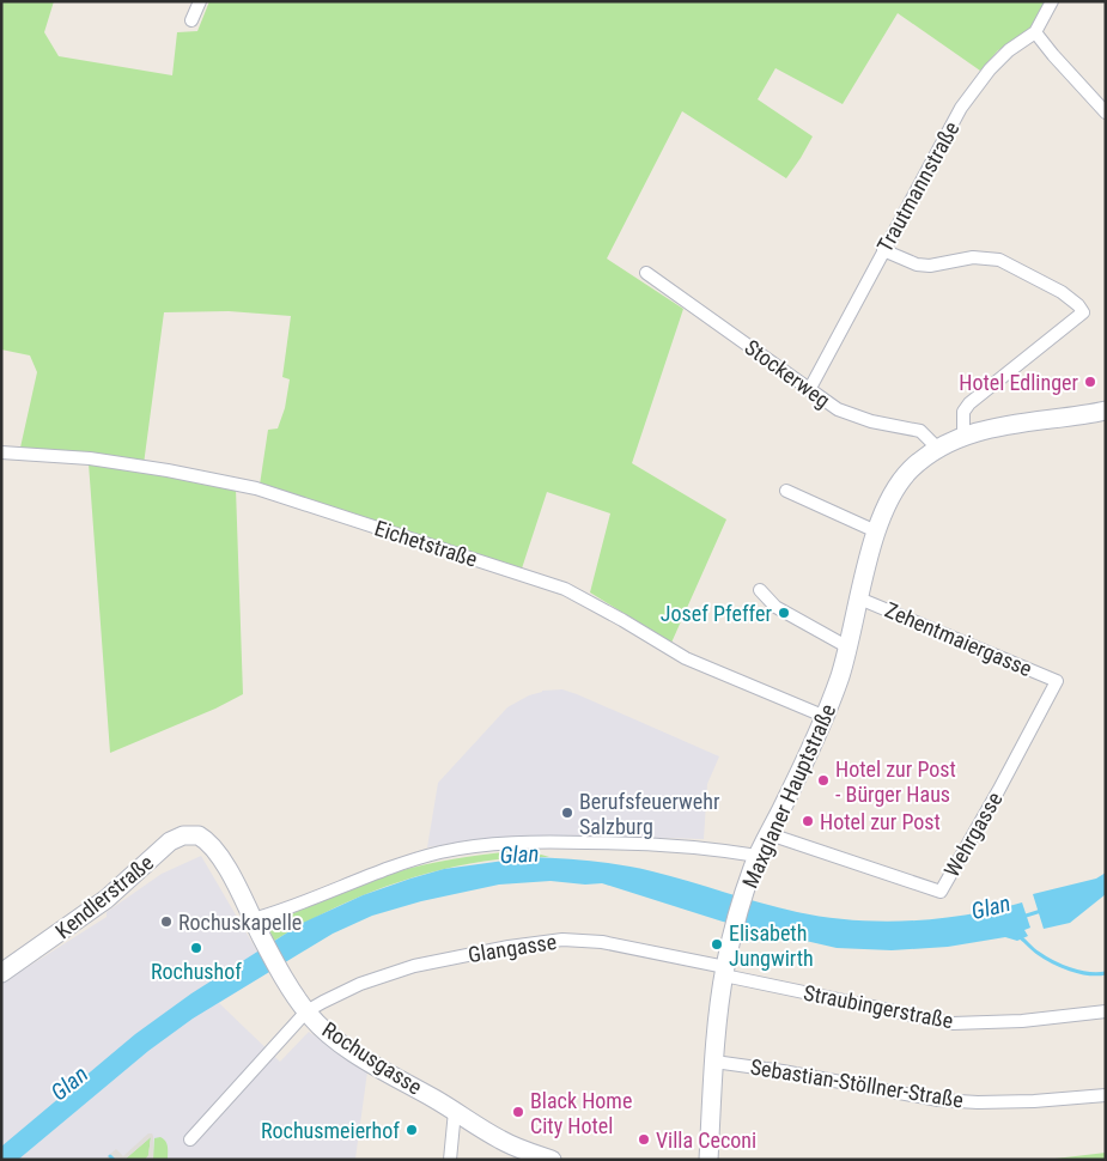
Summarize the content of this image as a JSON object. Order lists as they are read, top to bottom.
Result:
{
  "streets": {
    "street": [
      "Trautmannstraße",
      "Stockerweg",
      "Eichetstraße",
      "Zehentmaiergasse",
      "Maxglaner Hauptstraße",
      "Wehrgasse",
      "Kendlerstraße",
      "Glangasse",
      "Straubingerstraße",
      "Rochusgasse",
      "Sebastian-Stöllner-Straße"
    ]
  },
  "crossings": [
    ["Trautmannstraße", "Stockerweg"],
    ["Stockerweg", "Maxglaner Hauptstraße"],
    ["Eichetstraße", "Maxglaner Hauptstraße"],
    ["Zehentmaiergasse", "Maxglaner Hauptstraße"],
    ["Zehentmaiergasse", "Wehrgasse"],
    ["Maxglaner Hauptstraße", "Wehrgasse"],
    ["Maxglaner Hauptstraße", "Glangasse"],
    ["Maxglaner Hauptstraße", "Straubingerstraße"],
    ["Maxglaner Hauptstraße", "Sebastian-Stöllner-Straße"],
    ["Kendlerstraße", "Rochusgasse"],
    ["Glangasse", "Straubingerstraße"],
    ["Glangasse", "Rochusgasse"]
  ],
  "water": ["Glan"],
  "places": [
    "Hotel Edlinger",
    "Josef Pfeffer",
    "Hotel zur Post - Bürger Haus",
    "Berufsfeuerwehr Salzburg",
    "Hotel zur Post",
    "Rochuskapelle",
    "Elisabeth Jungwirth",
    "Rochushof",
    "Black Home City Hotel",
    "Rochusmeierhof",
    "Villa Ceconi"
  ]
}
